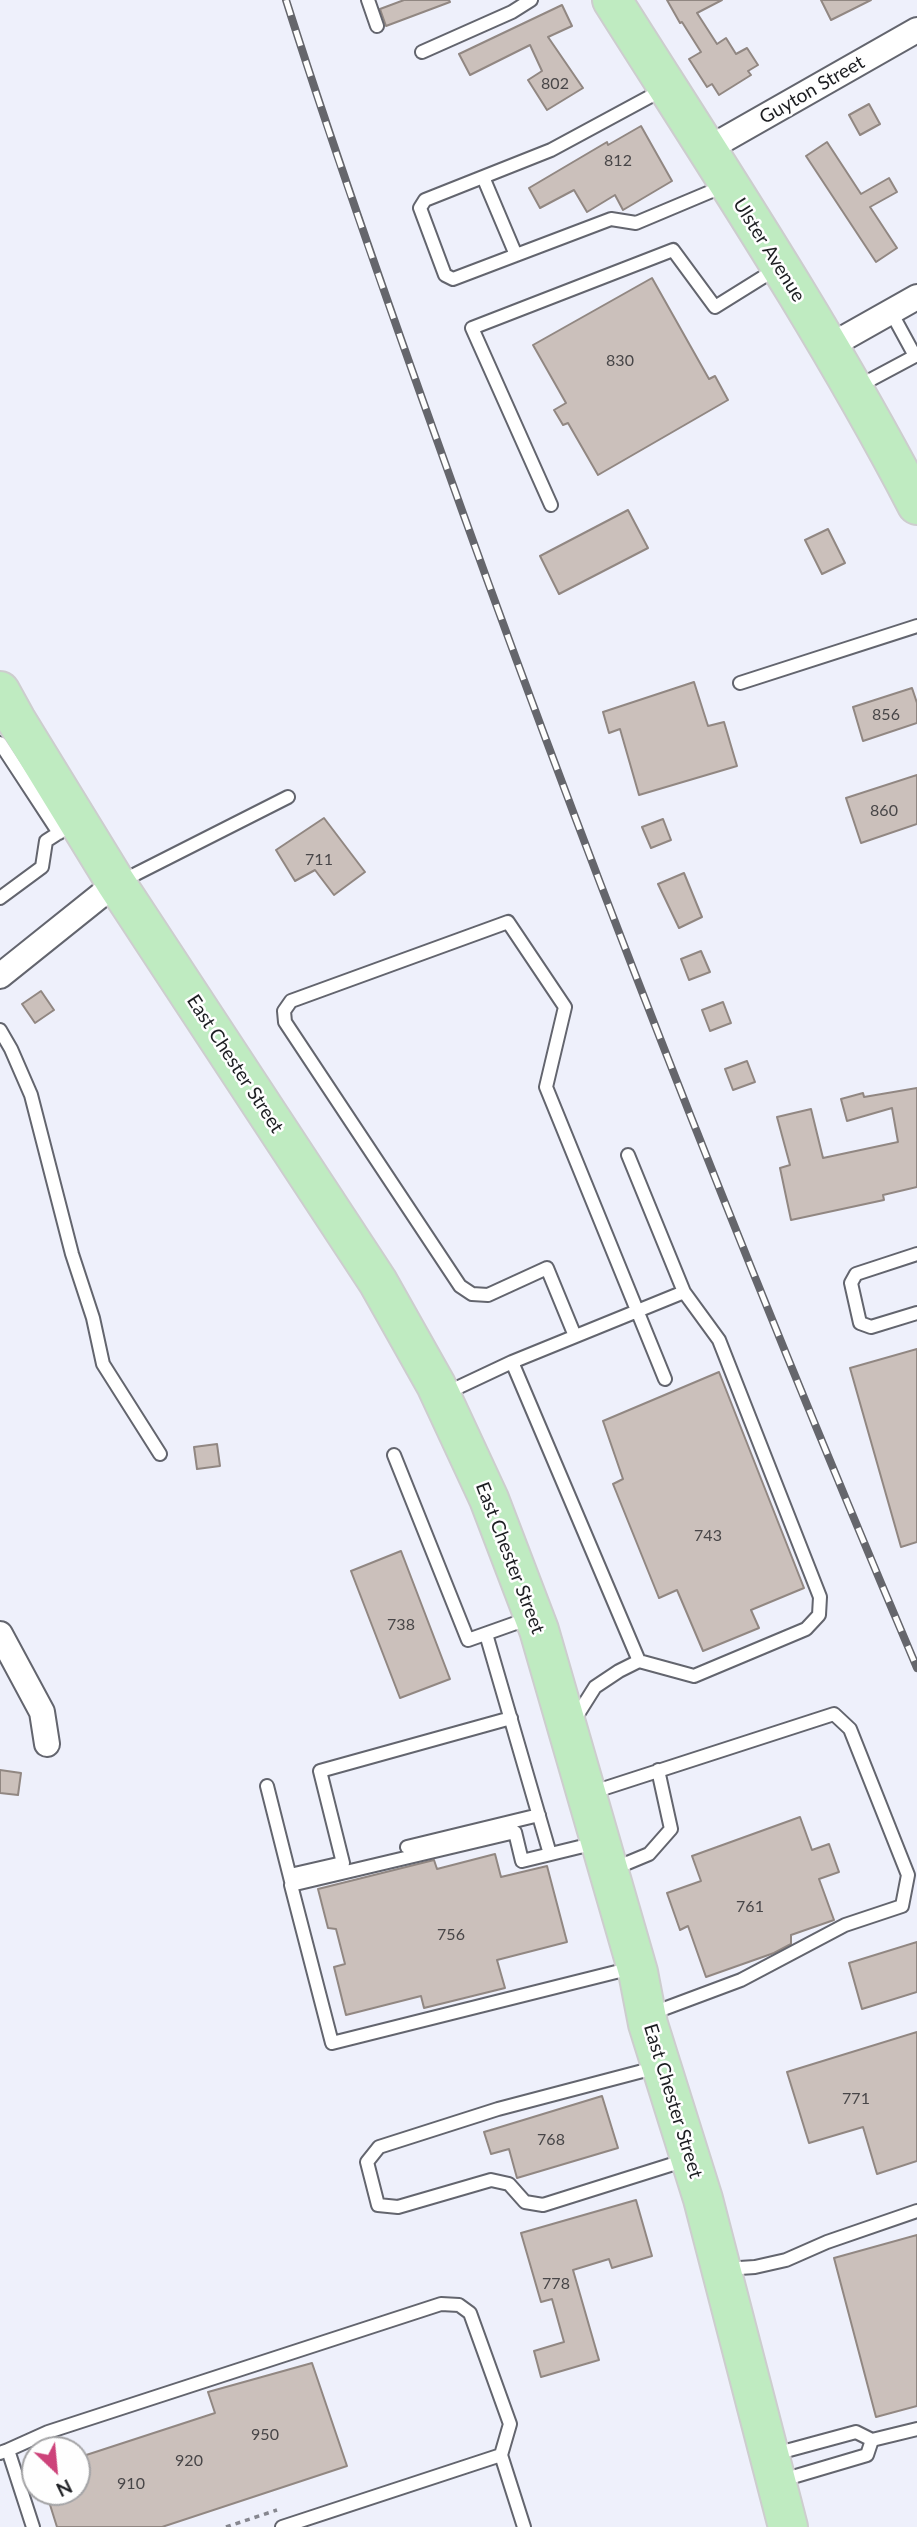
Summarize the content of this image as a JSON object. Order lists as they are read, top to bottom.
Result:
{
  "streets": {
    "main road": ["Ulster Avenue", "East Chester Street"],
    "street": ["Guyton Street"]
  },
  "crossings": [
    ["Guyton Street", "Ulster Avenue"]
  ],
  "house_numbers": [
    "802",
    "812",
    "830",
    "856",
    "860",
    "711",
    "743",
    "738",
    "761",
    "756",
    "771",
    "768",
    "778",
    "950",
    "920",
    "910"
  ],
  "north": "bottom right"
}
